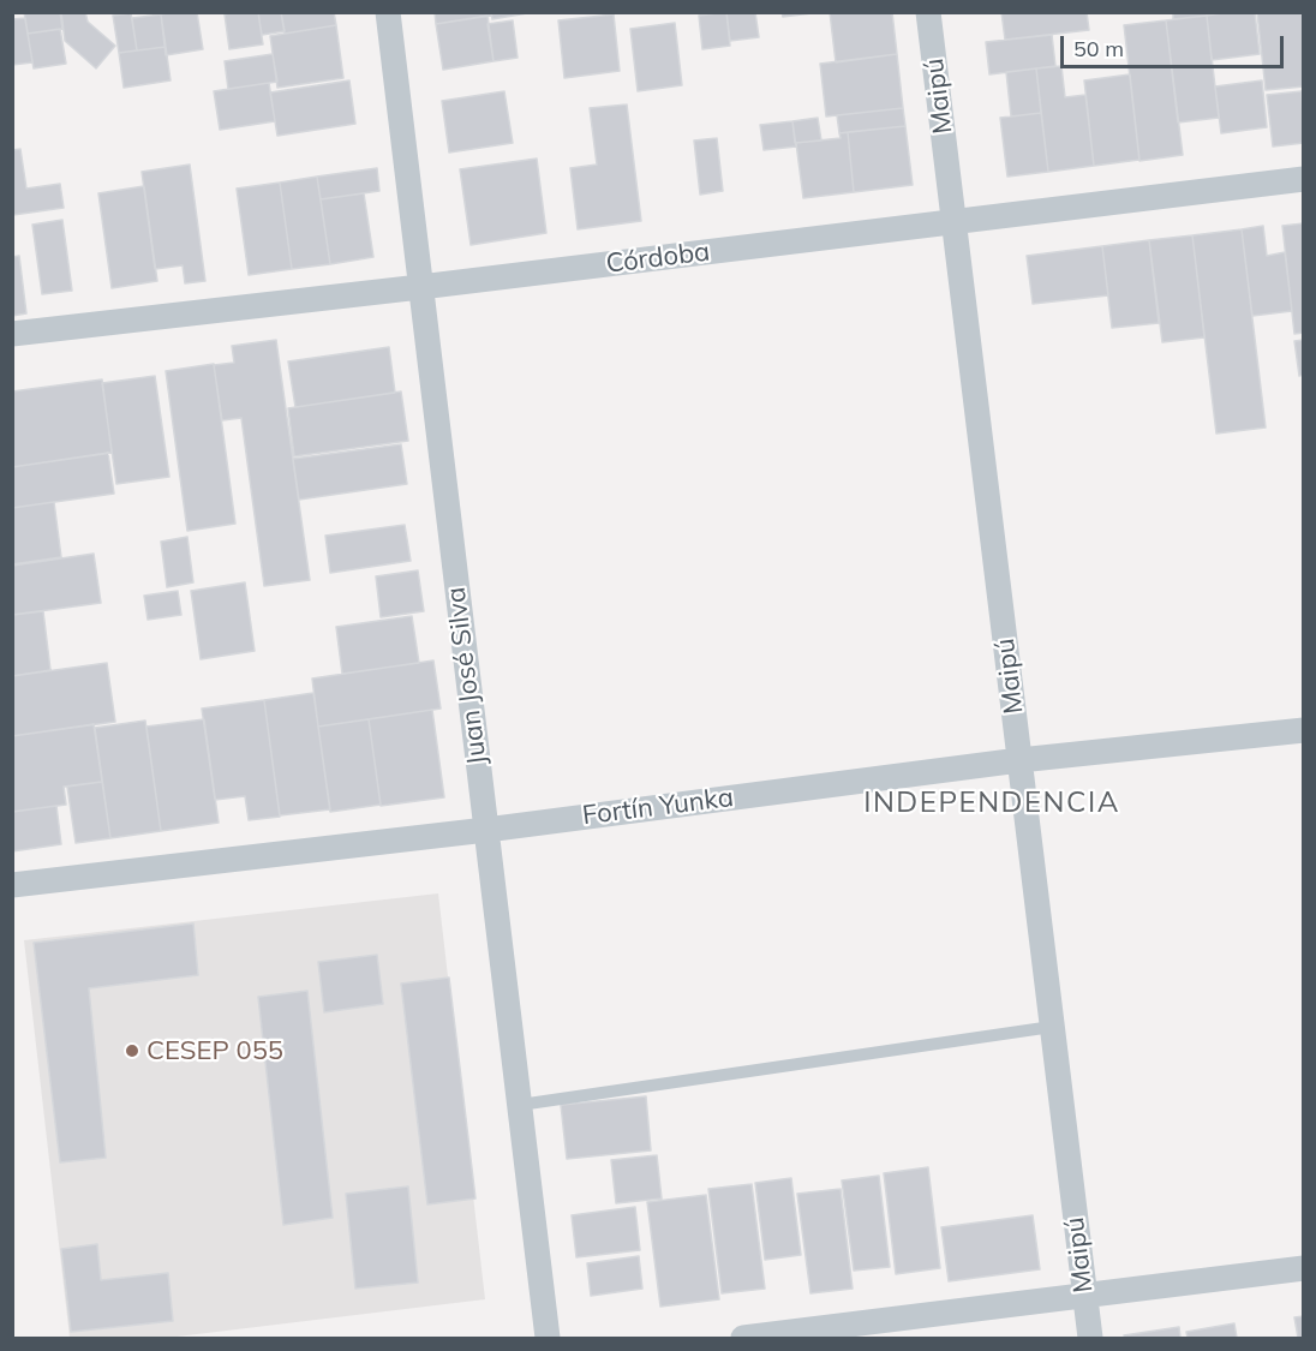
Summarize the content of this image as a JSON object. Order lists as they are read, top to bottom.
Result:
{
  "streets": {
    "street": [
      "Maipú",
      "Córdoba",
      "Juan José Silva",
      "Fortín Yunka"
    ]
  },
  "crossings": [
    ["Maipú", "Córdoba"],
    ["Maipú", "Fortín Yunka"],
    ["Córdoba", "Juan José Silva"],
    ["Juan José Silva", "Fortín Yunka"]
  ],
  "districts": ["INDEPENDENCIA"],
  "places": ["CESEP 055"],
  "scale_bar": "50 m"
}
